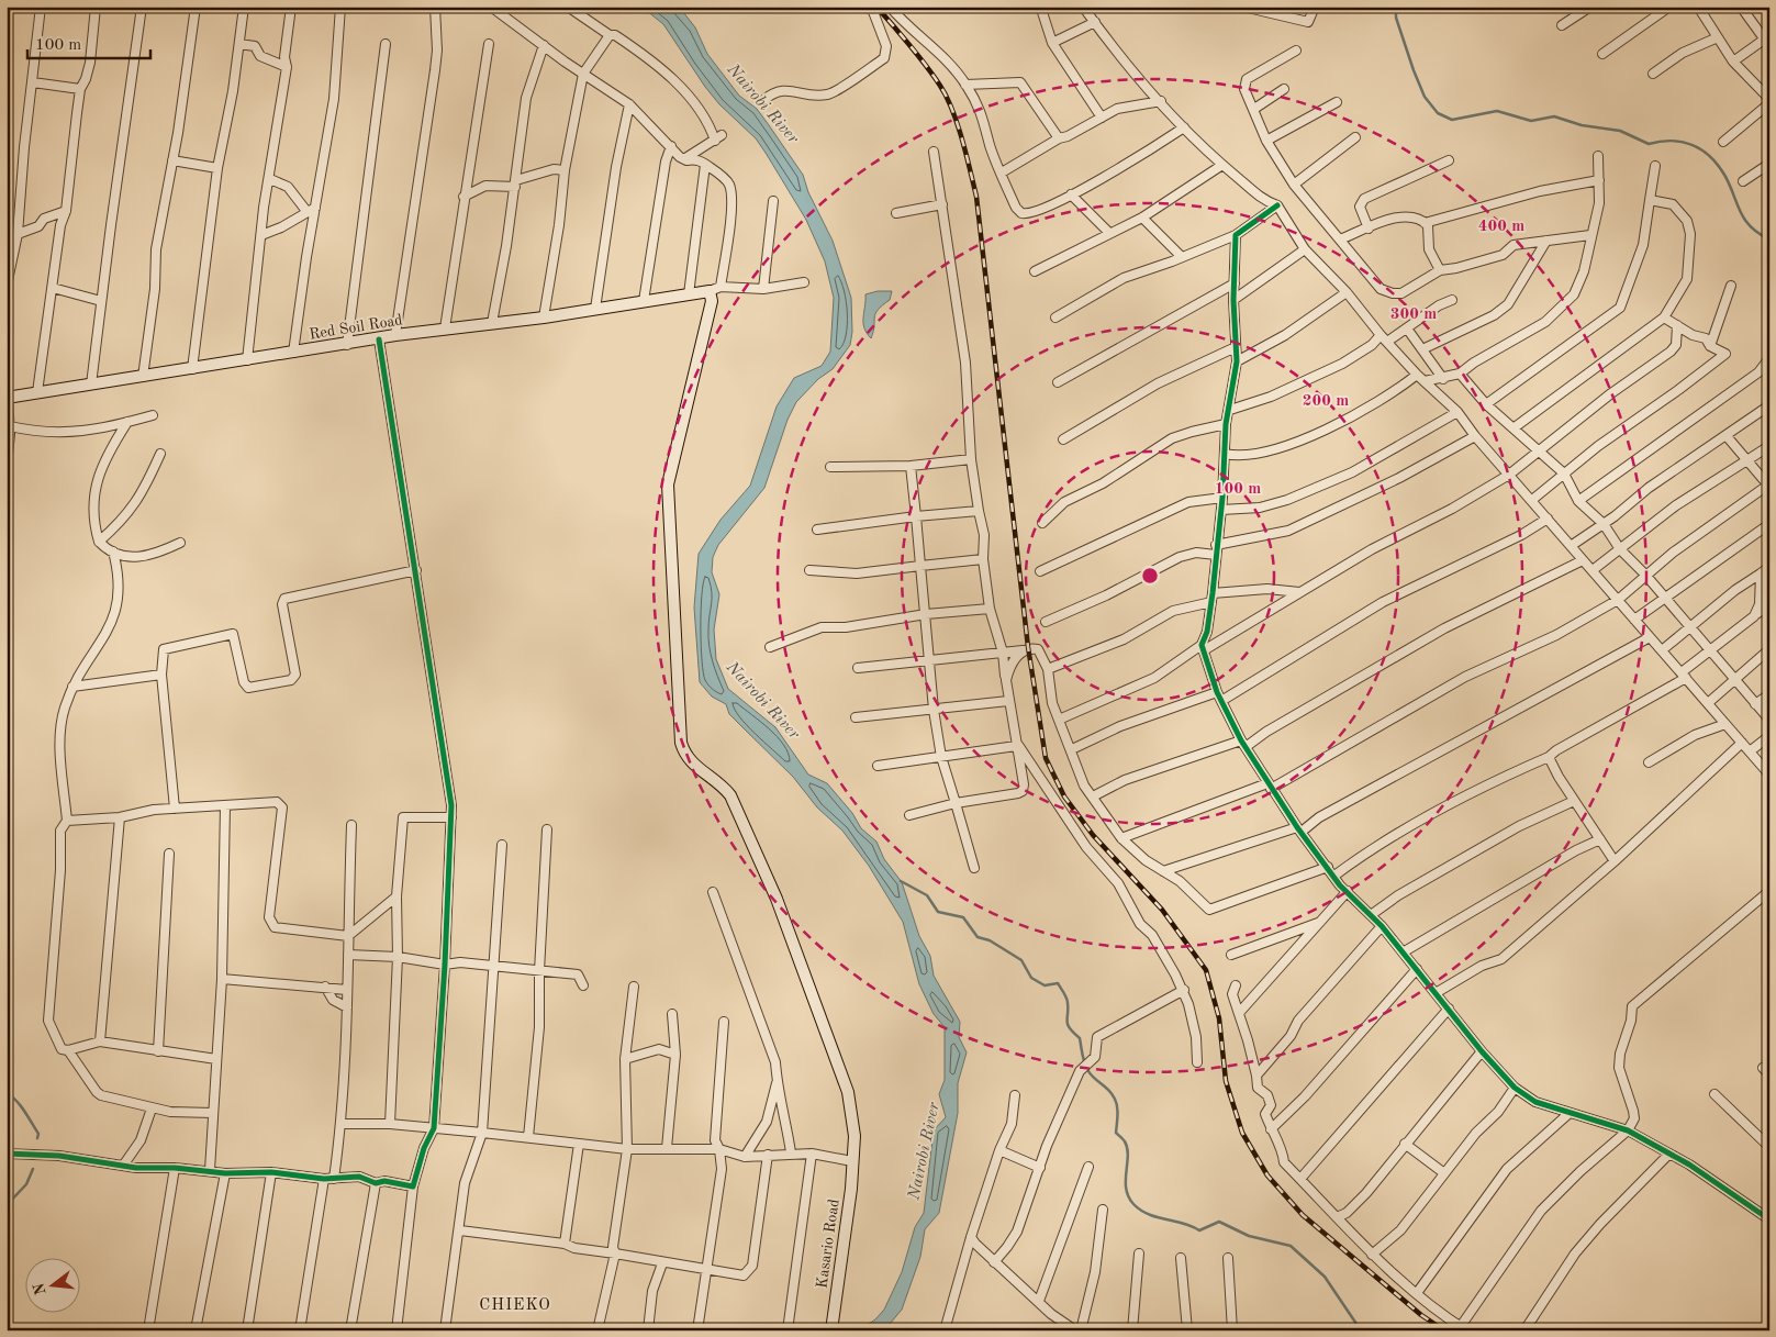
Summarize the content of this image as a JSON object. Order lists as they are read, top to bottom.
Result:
{
  "streets": {
    "street": ["Red Soil Road", "Kasario Road"]
  },
  "crossings": [
    ["Red Soil Road", "Kasario Road"]
  ],
  "districts": ["CHIEKO"],
  "water": ["Nairobi River"],
  "scale_bar": "100 m",
  "north": "left",
  "rings": [
    "400 m",
    "300 m",
    "200 m",
    "100 m"
  ]
}
